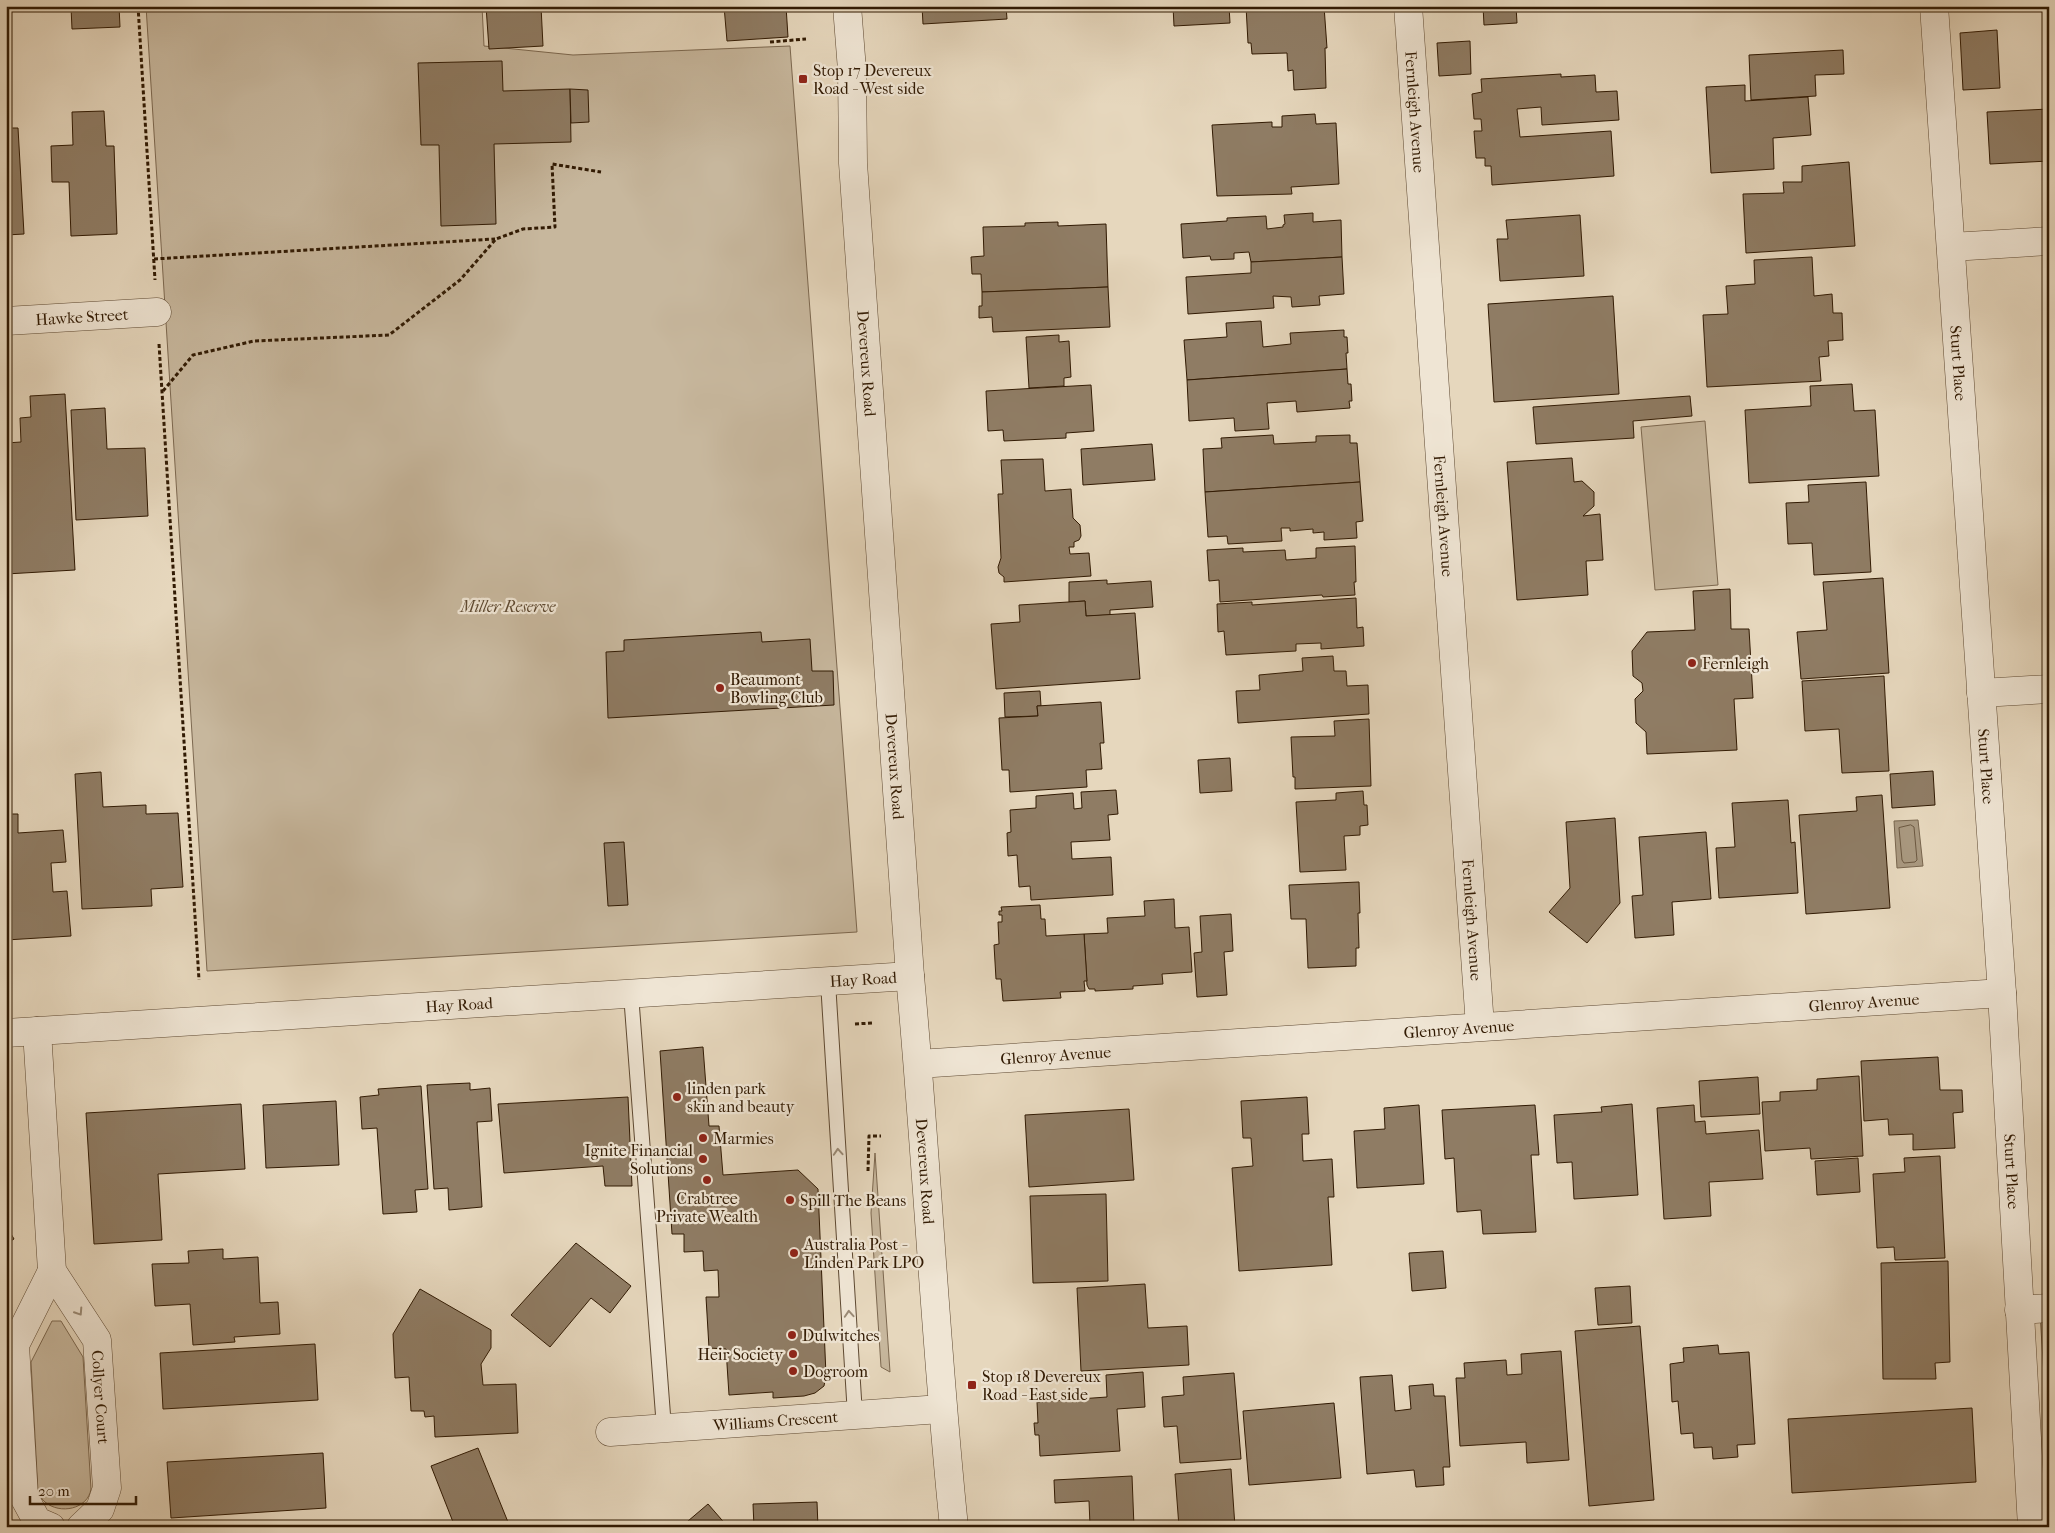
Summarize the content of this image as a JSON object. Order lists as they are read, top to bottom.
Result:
{
  "streets": {
    "street": [
      "Fernleigh Avenue",
      "Hawke Street",
      "Sturt Place",
      "Devereux Road",
      "Hay Road",
      "Glenroy Avenue",
      "Collyer Court",
      "Williams Crescent"
    ]
  },
  "crossings": [
    ["Fernleigh Avenue", "Glenroy Avenue"],
    ["Sturt Place", "Glenroy Avenue"],
    ["Devereux Road", "Hay Road"],
    ["Devereux Road", "Glenroy Avenue"],
    ["Devereux Road", "Williams Crescent"],
    ["Hay Road", "Collyer Court"]
  ],
  "parks": ["Miller Reserve"],
  "places": {
    "transit": ["Stop 17 Devereux Road - West side", "Stop 18 Devereux Road - East side"],
    "other": [
      "Fernleigh",
      "Beaumont Bowling Club",
      "linden park skin and beauty",
      "Marmies",
      "Ignite Financial Solutions",
      "Crabtree Private Wealth",
      "Spill The Beans",
      "Australia Post - Linden Park LPO",
      "Dulwitches",
      "Heir Society",
      "Dogroom"
    ]
  },
  "scale_bar": "20 m"
}
